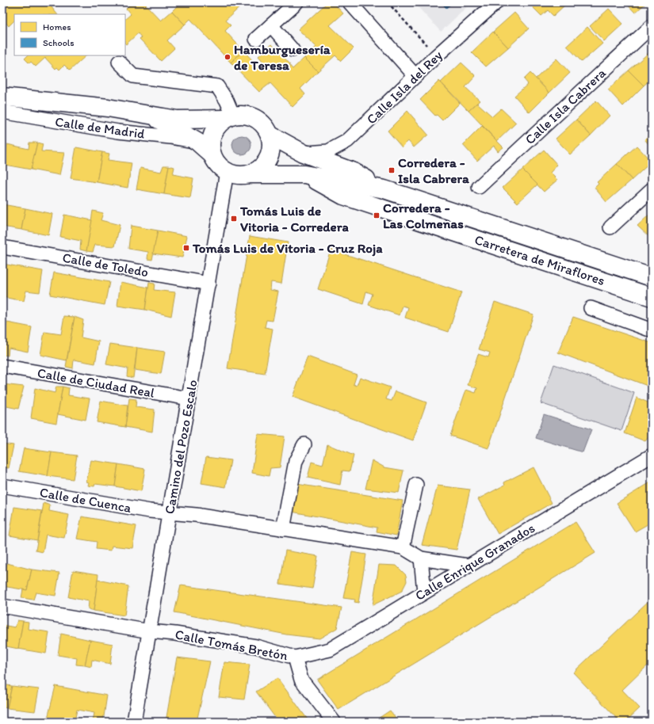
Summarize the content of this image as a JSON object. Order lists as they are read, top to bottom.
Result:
{
  "streets": {
    "main road": ["Calle de Madrid", "Carretera de Miraflores"],
    "street": [
      "Calle Isla del Rey",
      "Calle Isla Cabrera",
      "Calle de Toledo",
      "Calle de Ciudad Real",
      "Camino del Pozo Escalo",
      "Calle de Cuenca",
      "Calle Enrique Granados",
      "Calle Tomás Bretón"
    ]
  },
  "crossings": [
    ["Calle Isla del Rey", "Carretera de Miraflores"],
    ["Calle de Madrid", "Carretera de Miraflores"],
    ["Calle de Madrid", "Camino del Pozo Escalo"],
    ["Carretera de Miraflores", "Camino del Pozo Escalo"],
    ["Calle de Toledo", "Camino del Pozo Escalo"],
    ["Calle de Ciudad Real", "Camino del Pozo Escalo"],
    ["Camino del Pozo Escalo", "Calle de Cuenca"],
    ["Camino del Pozo Escalo", "Calle Tomás Bretón"],
    ["Calle Enrique Granados", "Calle Tomás Bretón"]
  ],
  "places": {
    "other": ["Hamburguesería de Teresa"],
    "transit": [
      "Corredera - Isla Cabrera",
      "Corredera - Las Colmenas",
      "Tomás Luis de Vitoria - Corredera",
      "Tomás Luis de Vitoria - Cruz Roja"
    ]
  },
  "legend": ["Homes", "Schools"]
}
